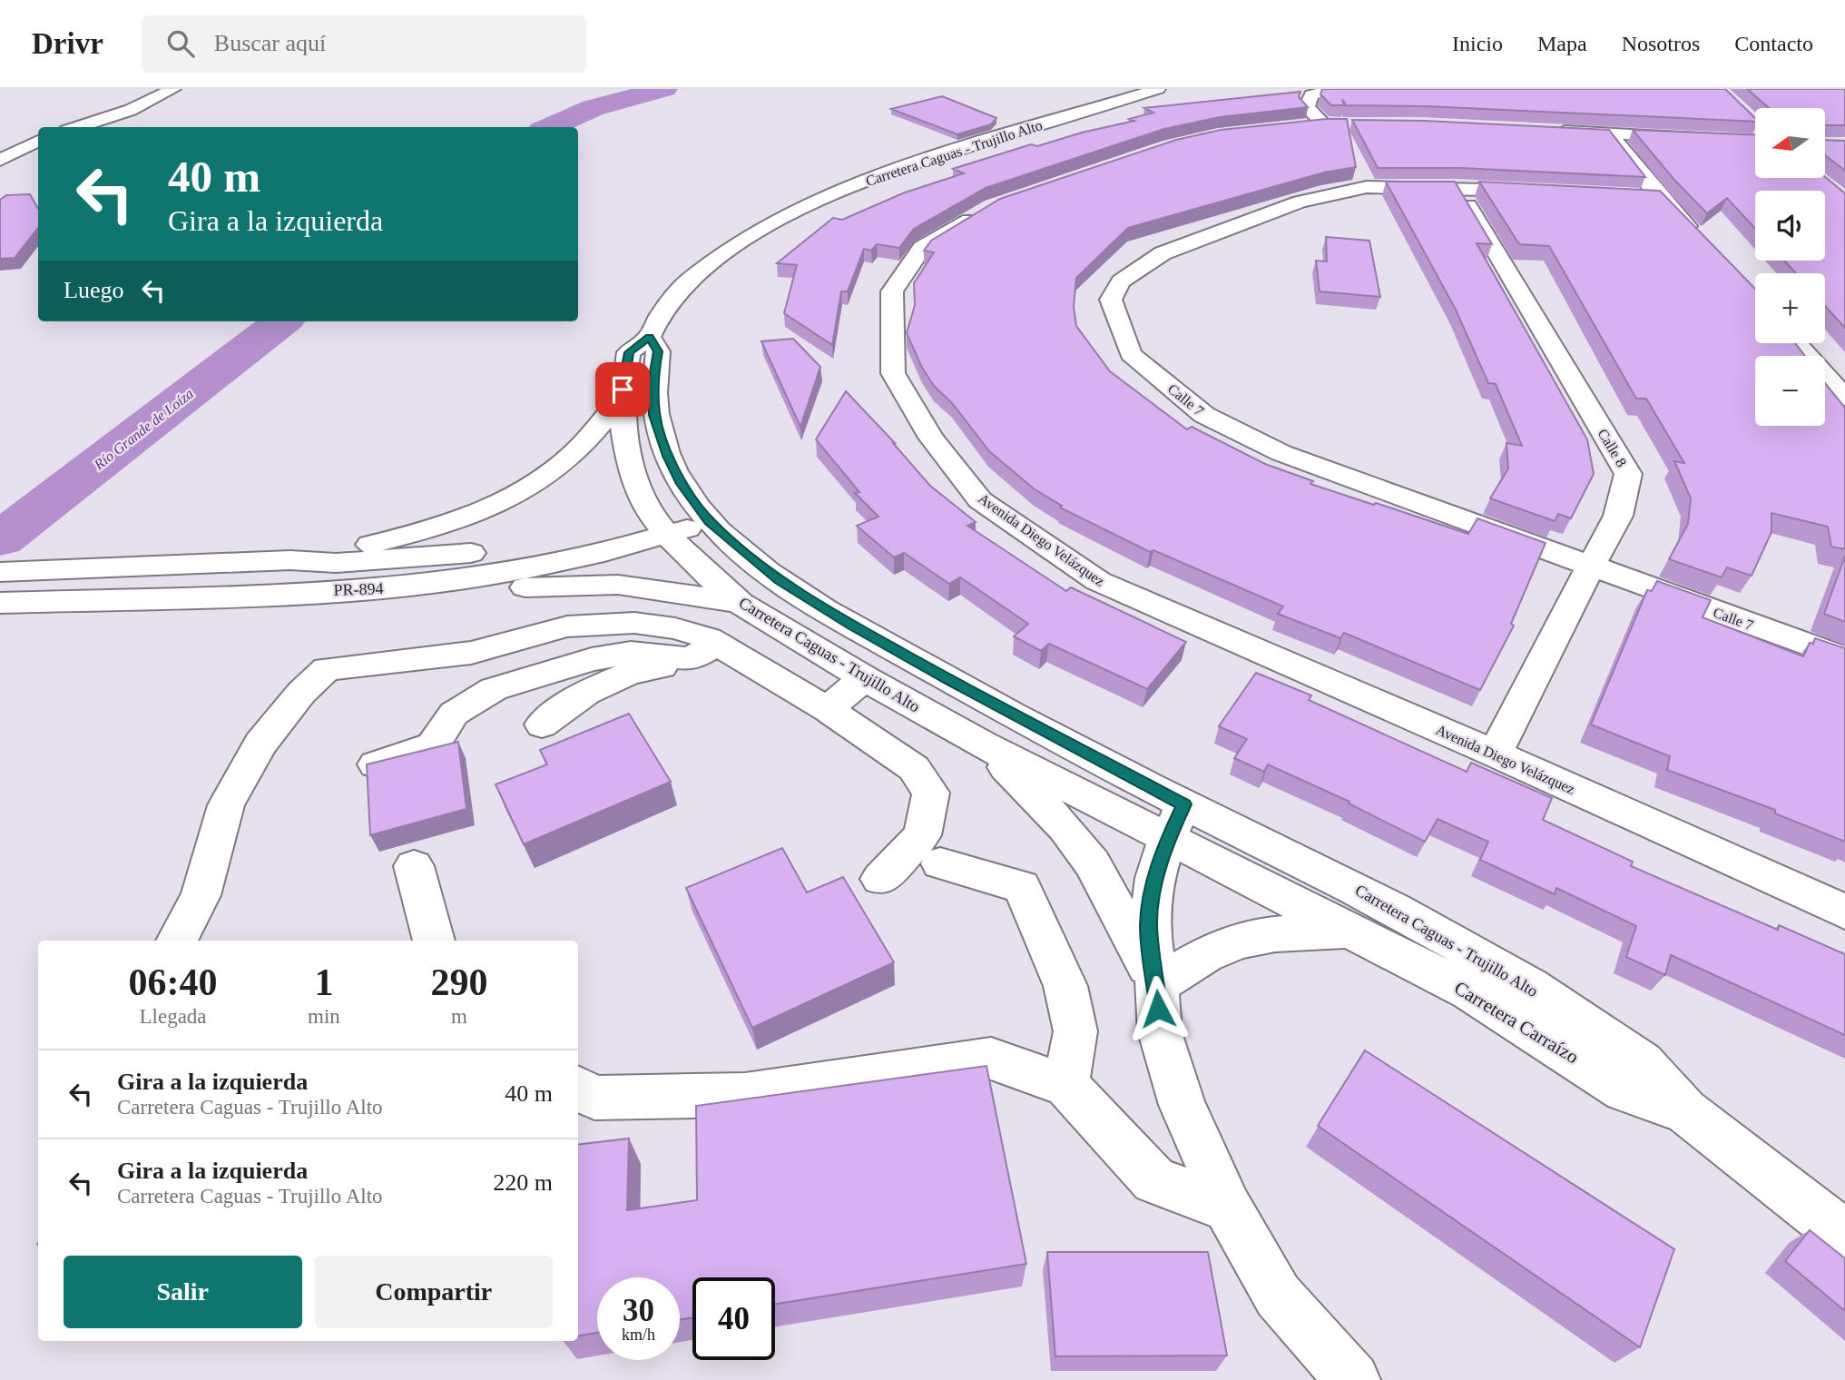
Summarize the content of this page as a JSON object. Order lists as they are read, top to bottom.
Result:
{
  "streets": {
    "street": [
      "Carretera Caguas - Trujillo Alto",
      "Calle 7",
      "Calle 8",
      "Avenida Diego Velázquez",
      "PR-894",
      "Carretera Carraízo"
    ]
  },
  "crossings": [
    ["Carretera Caguas - Trujillo Alto", "PR-894"],
    ["Carretera Caguas - Trujillo Alto", "Carretera Carraízo"],
    ["Calle 7", "Calle 8"],
    ["Calle 8", "Avenida Diego Velázquez"]
  ],
  "water": ["Río Grande de Loíza"],
  "north": "left",
  "page": {
    "header": "Drivr",
    "search": "Buscar aquí",
    "nav": [
      "Inicio",
      "Mapa",
      "Nosotros",
      "Contacto"
    ],
    "map_buttons": ["+", "−"],
    "turn": ["40 m", "Gira a la izquierda"],
    "then": "Luego",
    "eta": [
      "06:40",
      "Llegada",
      "1",
      "min",
      "290",
      "m"
    ],
    "list": [
      {
        "name": "Gira a la izquierda",
        "note": "Carretera Caguas - Trujillo Alto",
        "value": "40 m"
      },
      {
        "name": "Gira a la izquierda",
        "note": "Carretera Caguas - Trujillo Alto",
        "value": "220 m"
      }
    ],
    "buttons": ["Salir", "Compartir"],
    "speed": "30 km/h",
    "limit": "40"
  }
}
